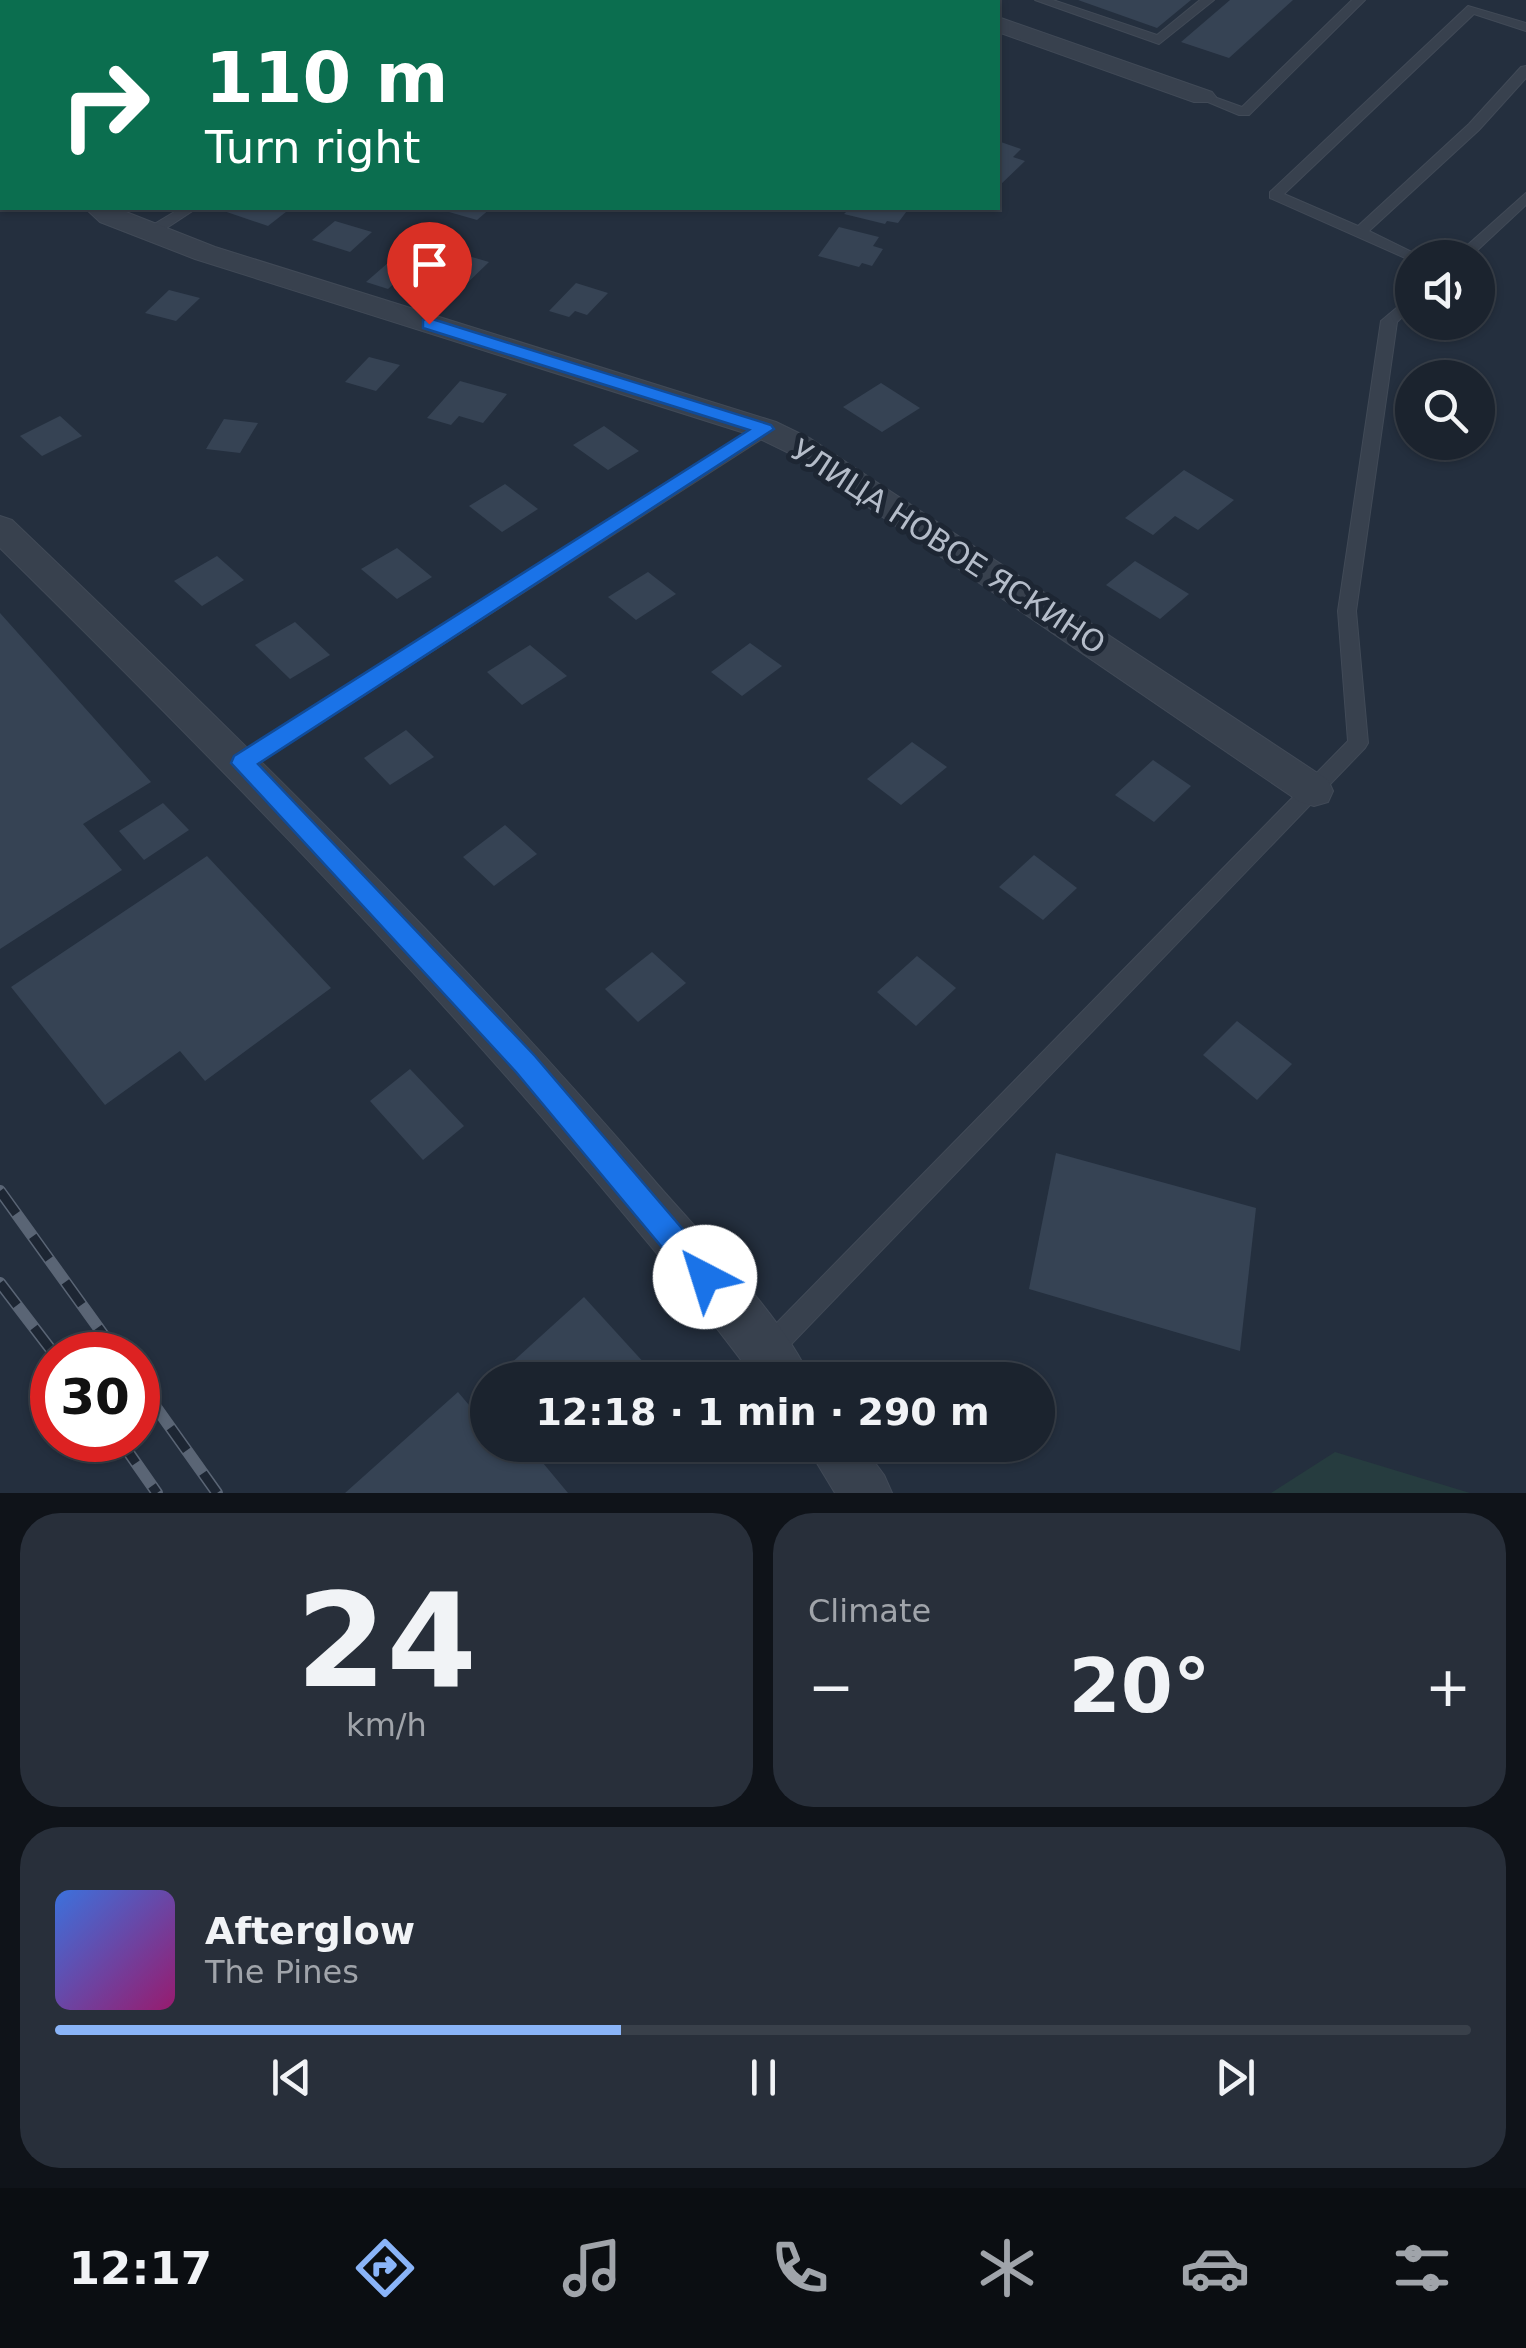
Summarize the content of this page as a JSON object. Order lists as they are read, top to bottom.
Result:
{
  "streets": {
    "street": ["УЛИЦА НОВОЕ ЯСКИНО"]
  },
  "page": {
    "turn": ["110 m", "Turn right"],
    "limit": "30",
    "trip": "12:18 · 1 min · 290 m",
    "tile": [
      ["24", "km/h"],
      "Climate"
    ],
    "heat": ["−", "20°", "+"],
    "song": ["Afterglow", "The Pines"],
    "tabs": "12:17"
  }
}
